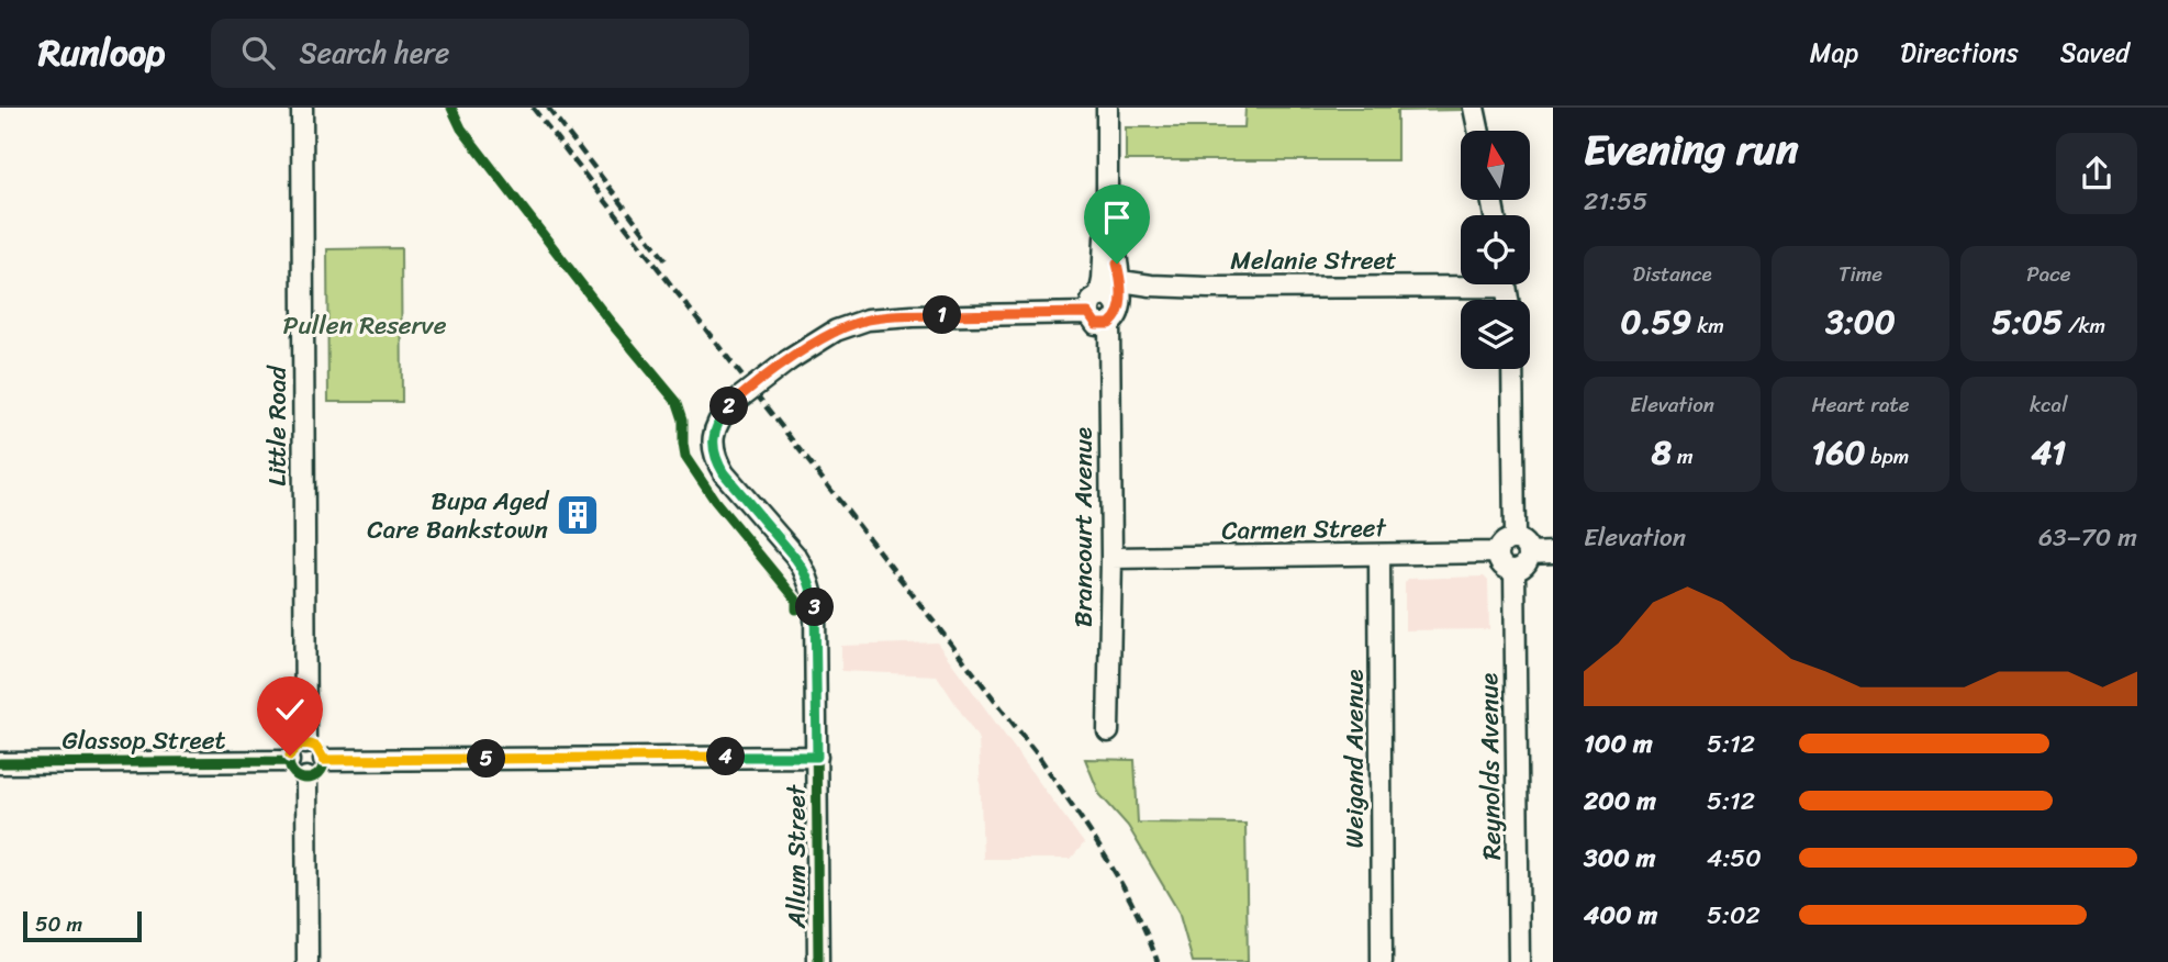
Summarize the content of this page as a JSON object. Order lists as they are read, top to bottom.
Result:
{
  "streets": {
    "street": [
      "Melanie Street",
      "Little Road",
      "Brancourt Avenue",
      "Carmen Street",
      "Glassop Street",
      "Weigand Avenue",
      "Reynolds Avenue",
      "Allum Street"
    ]
  },
  "crossings": [
    ["Melanie Street", "Brancourt Avenue"],
    ["Little Road", "Glassop Street"],
    ["Brancourt Avenue", "Carmen Street"],
    ["Brancourt Avenue", "Allum Street"],
    ["Carmen Street", "Weigand Avenue"],
    ["Carmen Street", "Reynolds Avenue"]
  ],
  "parks": ["Pullen Reserve"],
  "places": {
    "building": ["Bupa Aged Care Bankstown"]
  },
  "scale_bar": "50 m",
  "north": "top",
  "page": {
    "header": "Runloop",
    "search": "Search here",
    "nav": ["Map", "Directions", "Saved"],
    "heading": ["Evening run", "21:55"],
    "stats": [
      ["Distance", "0.59 km"],
      ["Time", "3:00"],
      ["Pace", "5:05 /km"],
      ["Elevation", "8 m"],
      ["Heart rate", "160 bpm"],
      ["kcal", "41"]
    ],
    "pins": [
      "1",
      "2",
      "3",
      "4",
      "5"
    ],
    "chart": ["Elevation", "63–70 m"],
    "list": [
      {
        "name": "100 m",
        "note": "5:12"
      },
      {
        "name": "200 m",
        "note": "5:12"
      },
      {
        "name": "300 m",
        "note": "4:50"
      },
      {
        "name": "400 m",
        "note": "5:02"
      }
    ],
    "scale": "50 m"
  }
}
